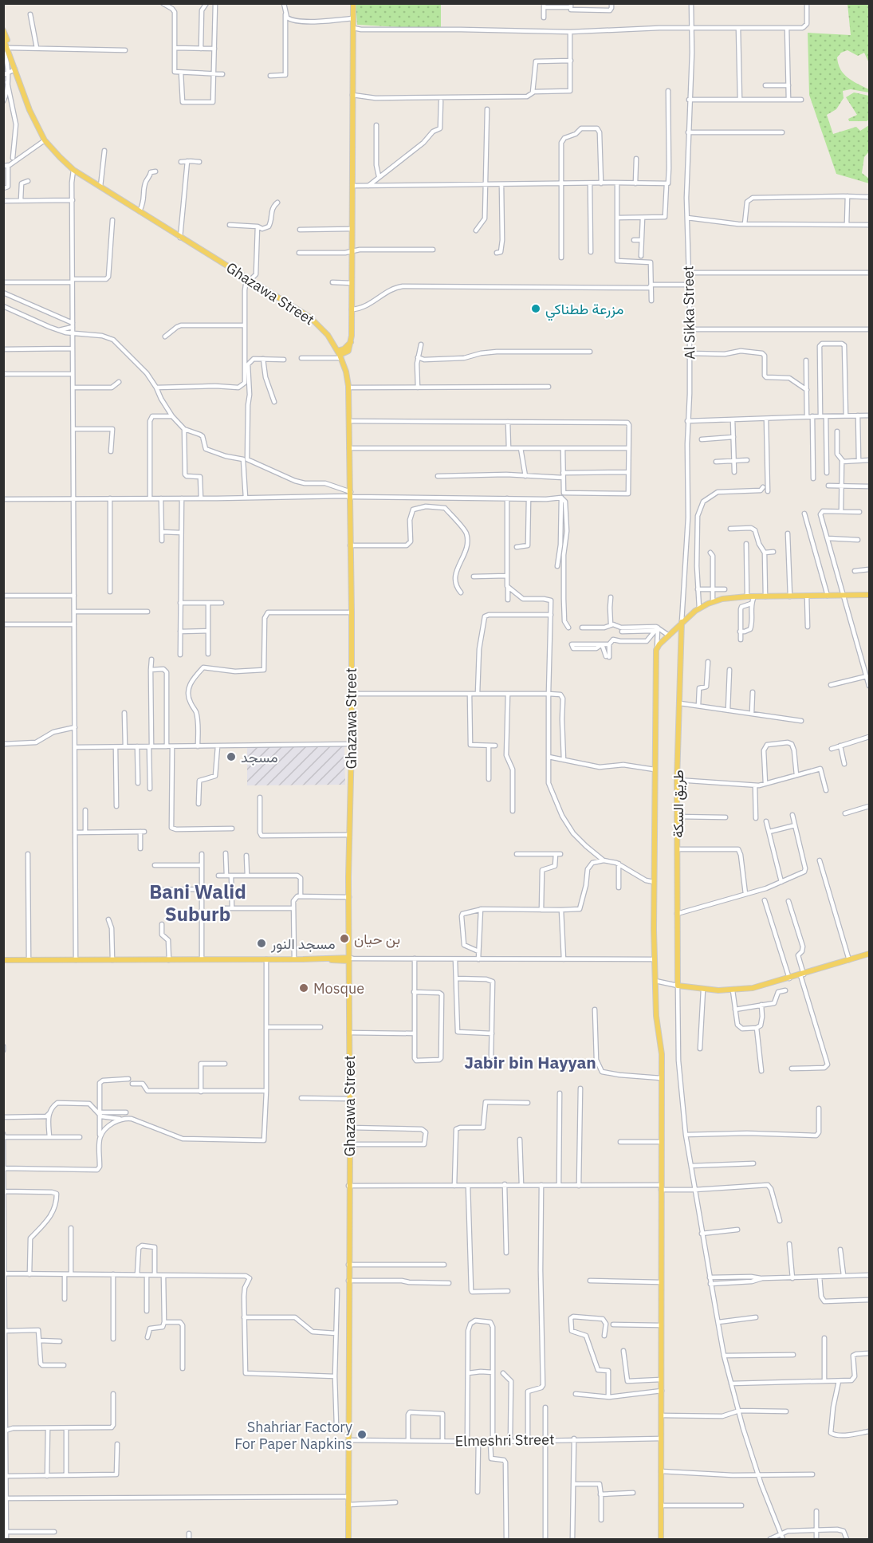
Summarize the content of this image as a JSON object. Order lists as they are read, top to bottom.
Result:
{
  "streets": {
    "main road": ["Ghazawa Street", "طريق السكة"],
    "street": ["Al Sikka Street", "Elmeshri Street"]
  },
  "crossings": [
    ["Ghazawa Street", "Elmeshri Street"],
    ["Al Sikka Street", "طريق السكة"]
  ],
  "districts": ["Bani Walid Suburb", "Jabir bin Hayyan"],
  "places": [
    "مزرعة ططناكي",
    "مسجد",
    "بن حيان",
    "مسجد النور",
    "Mosque",
    "Shahriar Factory For Paper Napkins"
  ]
}
